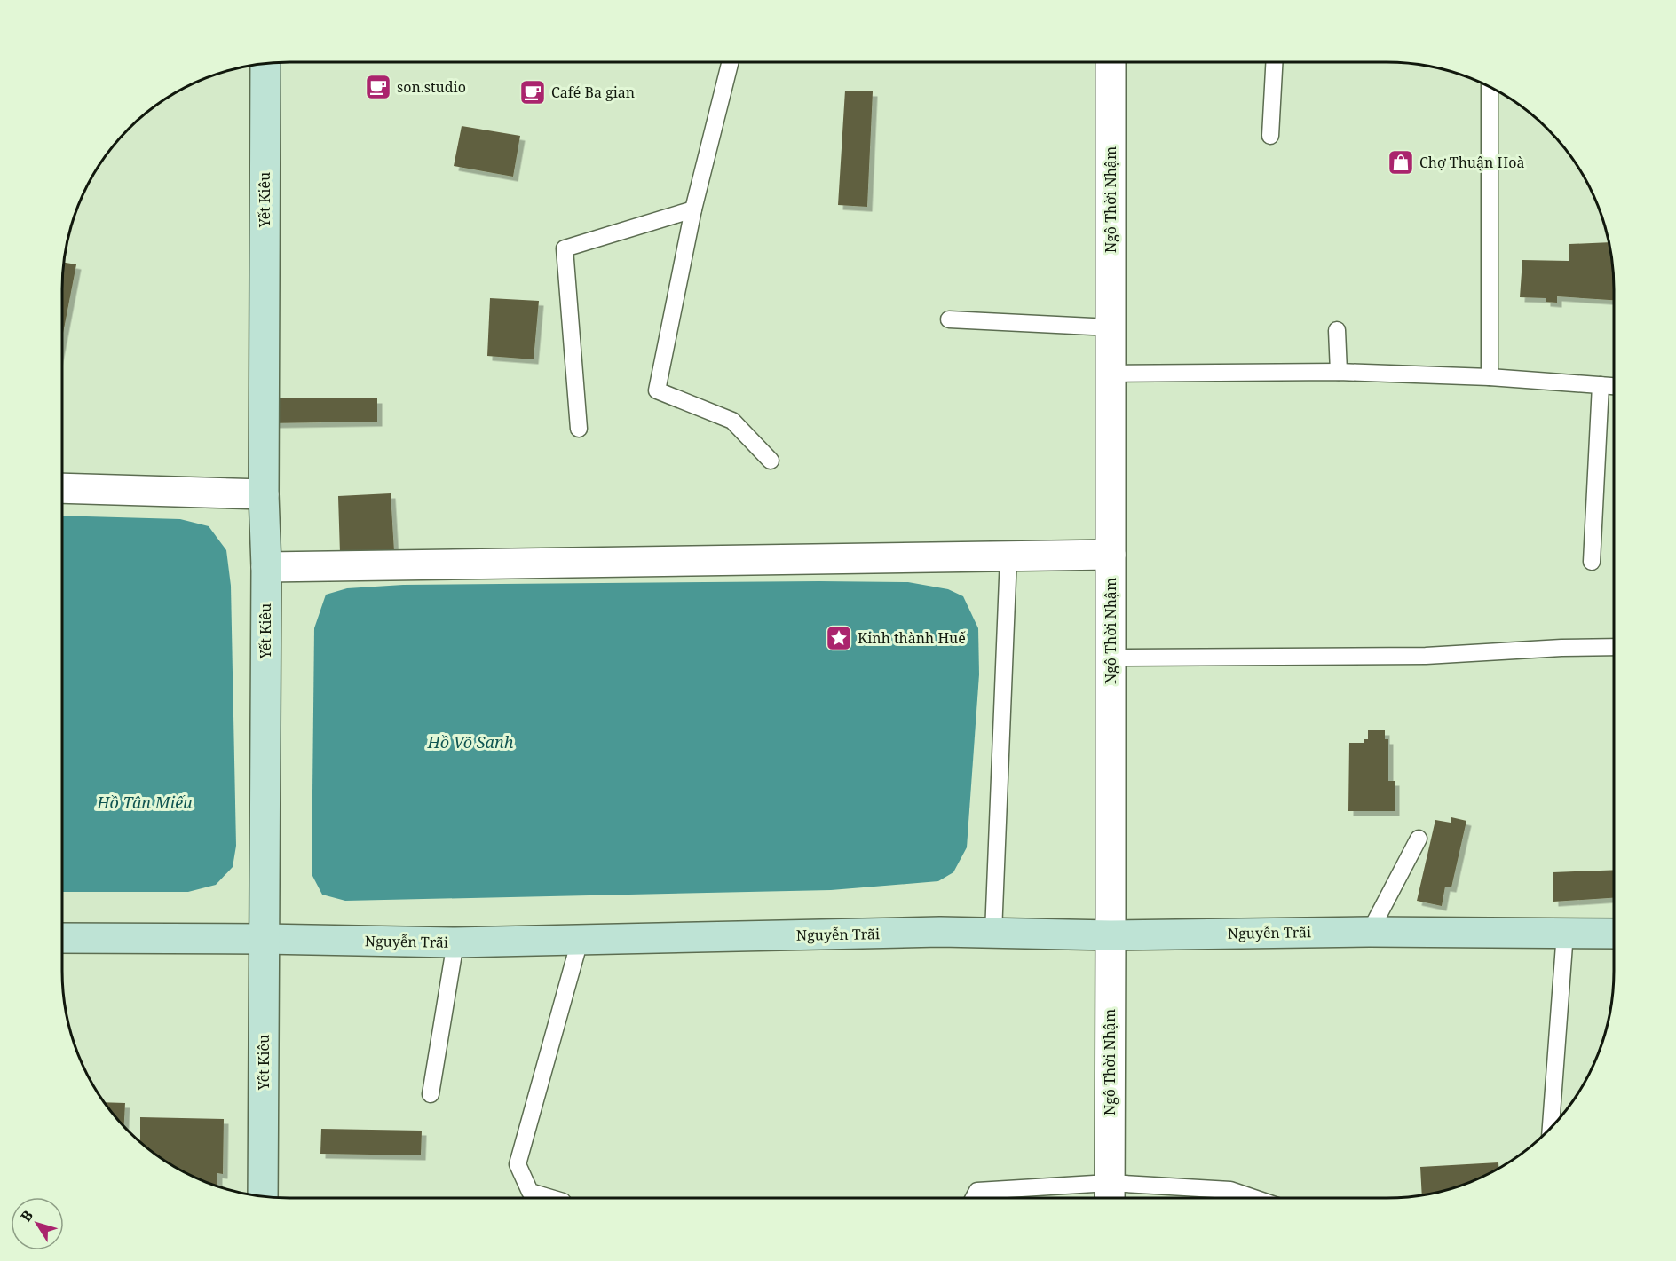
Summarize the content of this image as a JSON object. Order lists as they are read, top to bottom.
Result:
{
  "streets": {
    "main road": ["Yết Kiêu", "Nguyễn Trãi"],
    "street": ["Ngô Thời Nhậm"]
  },
  "crossings": [
    ["Yết Kiêu", "Nguyễn Trãi"],
    ["Ngô Thời Nhậm", "Nguyễn Trãi"]
  ],
  "water": ["Hồ Võ Sanh", "Hồ Tân Miếu"],
  "places": {
    "cafe": ["son.studio", "Café Ba gian"],
    "shop": ["Chợ Thuận Hoà"],
    "place": ["Kinh thành Huế"]
  },
  "north": "top left"
}
